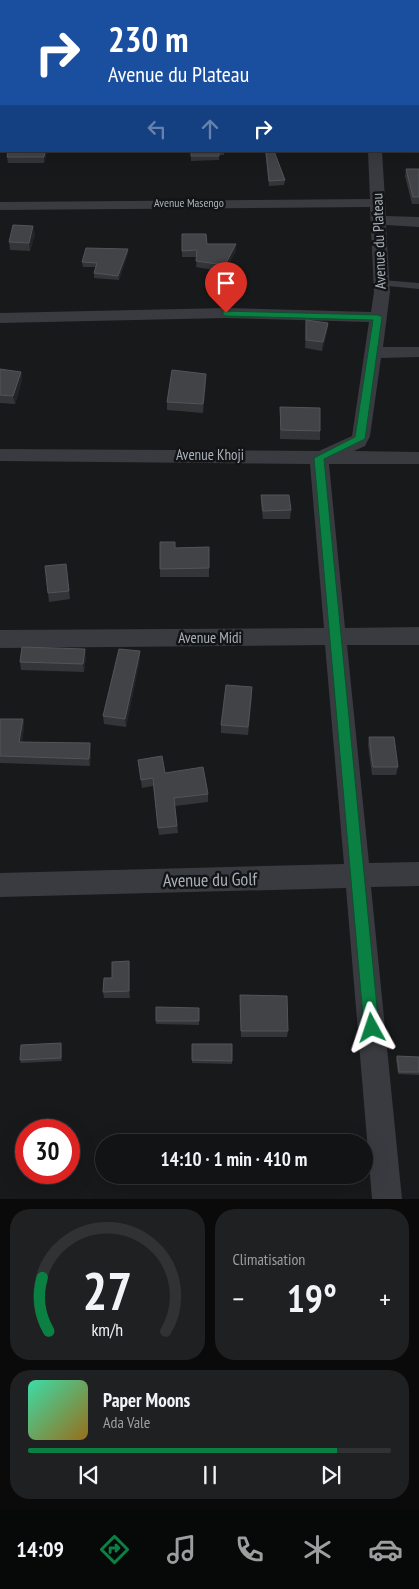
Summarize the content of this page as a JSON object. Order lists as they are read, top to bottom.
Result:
{
  "streets": {
    "street": [
      "Avenue Masengo",
      "Avenue du Plateau",
      "Avenue Khoji",
      "Avenue Midi",
      "Avenue du Golf"
    ]
  },
  "crossings": [
    ["Avenue Masengo", "Avenue du Plateau"],
    ["Avenue du Plateau", "Avenue Khoji"]
  ],
  "page": {
    "turn": ["230 m", "Avenue du Plateau"],
    "limit": "30",
    "trip": "14:10 · 1 min · 410 m",
    "tile": "Climatisation",
    "heat": ["−", "19°", "+"],
    "song": ["Paper Moons", "Ada Vale"],
    "tabs": "14:09",
    "gauge": ["27", "km/h"]
  }
}
